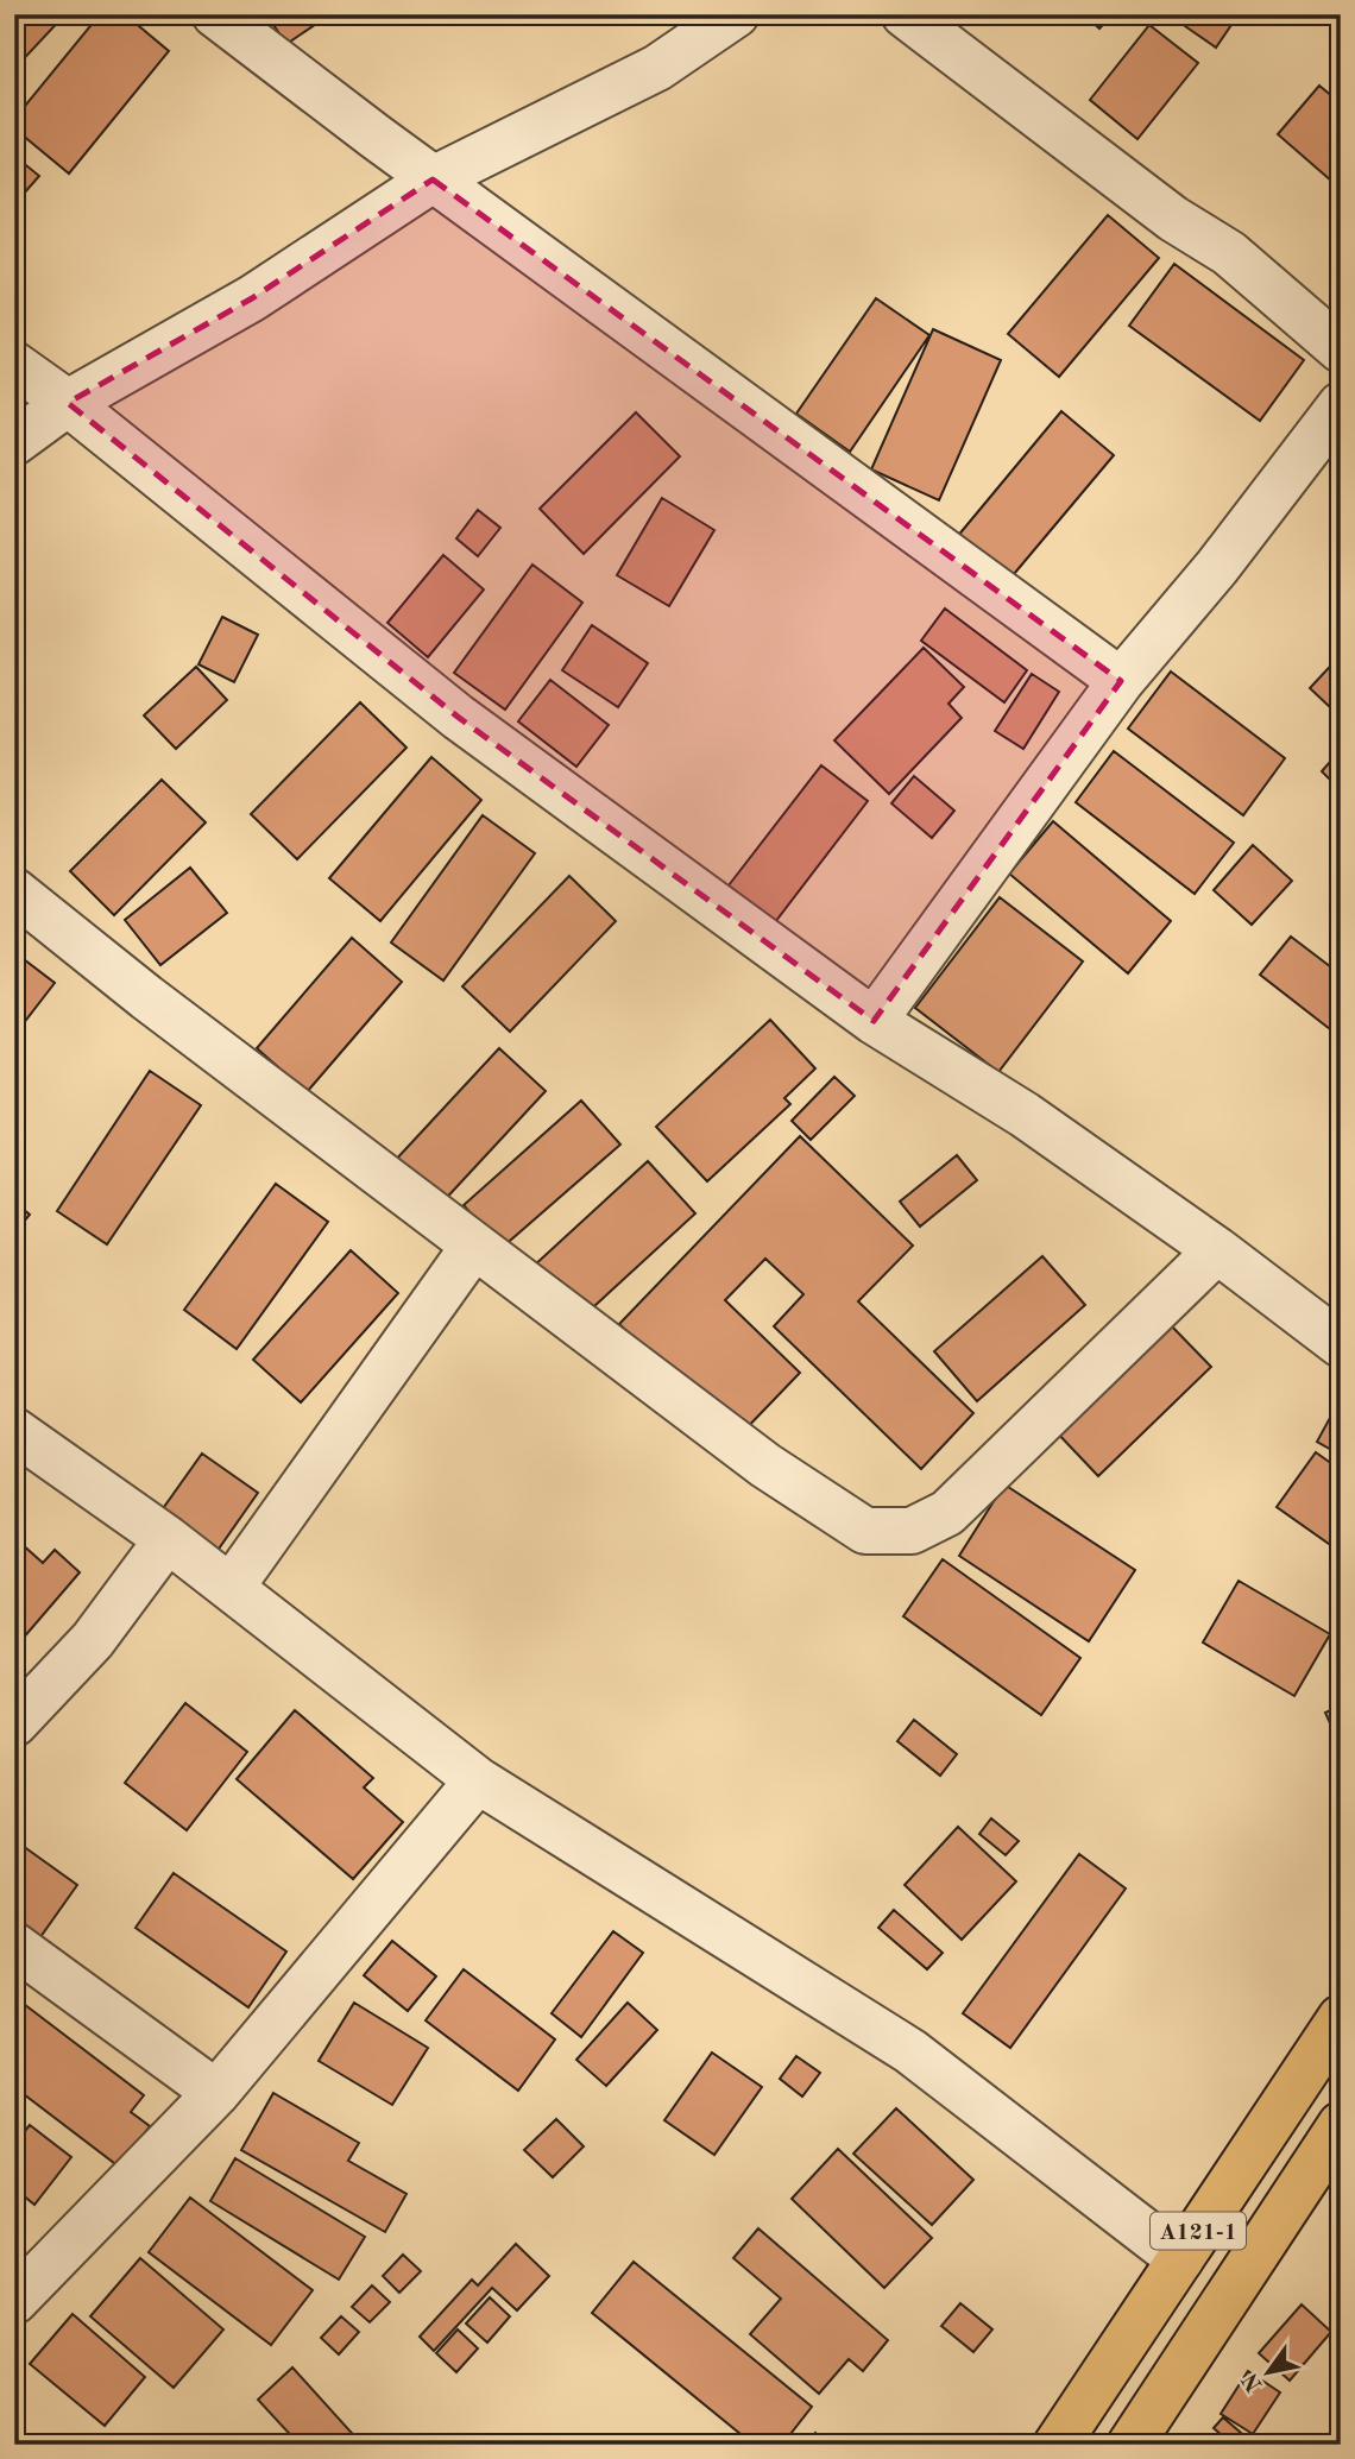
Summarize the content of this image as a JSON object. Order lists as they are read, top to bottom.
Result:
{
  "streets": {
    "highway": ["A121-1"]
  },
  "north": "bottom left"
}
